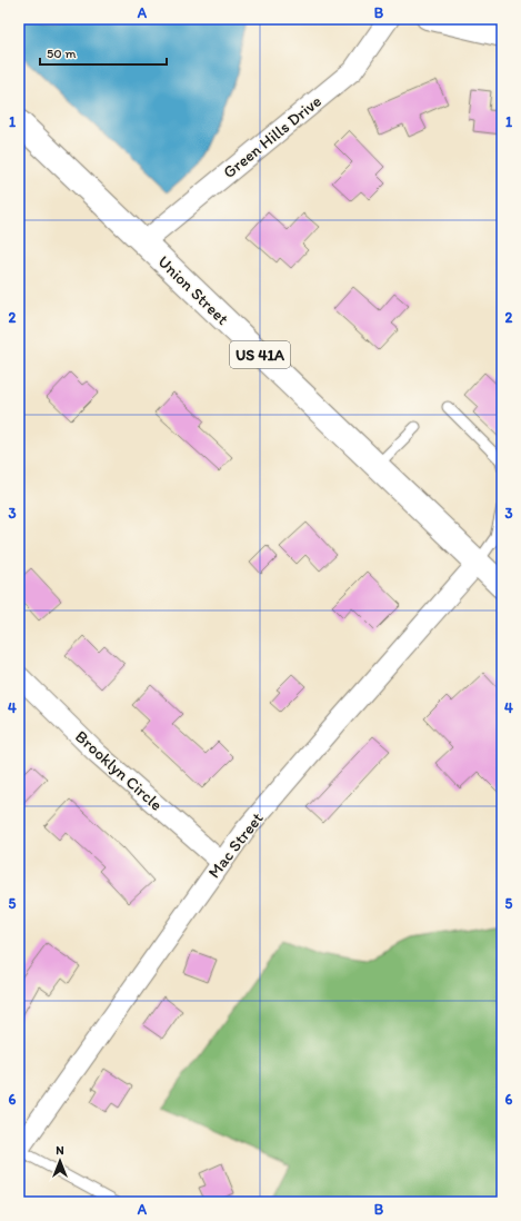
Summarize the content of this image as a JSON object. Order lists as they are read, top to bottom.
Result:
{
  "streets": {
    "main road": ["Union Street", "US 41A"],
    "street": ["Green Hills Drive", "Brooklyn Circle", "Mac Street"]
  },
  "crossings": [
    ["Green Hills Drive", "Union Street"],
    ["Union Street", "Mac Street"],
    ["Brooklyn Circle", "Mac Street"]
  ],
  "scale_bar": "50 m",
  "north": "top",
  "grid": {
    "columns": ["A", "B"],
    "rows": [
      "1",
      "2",
      "3",
      "4",
      "5",
      "6"
    ]
  }
}
